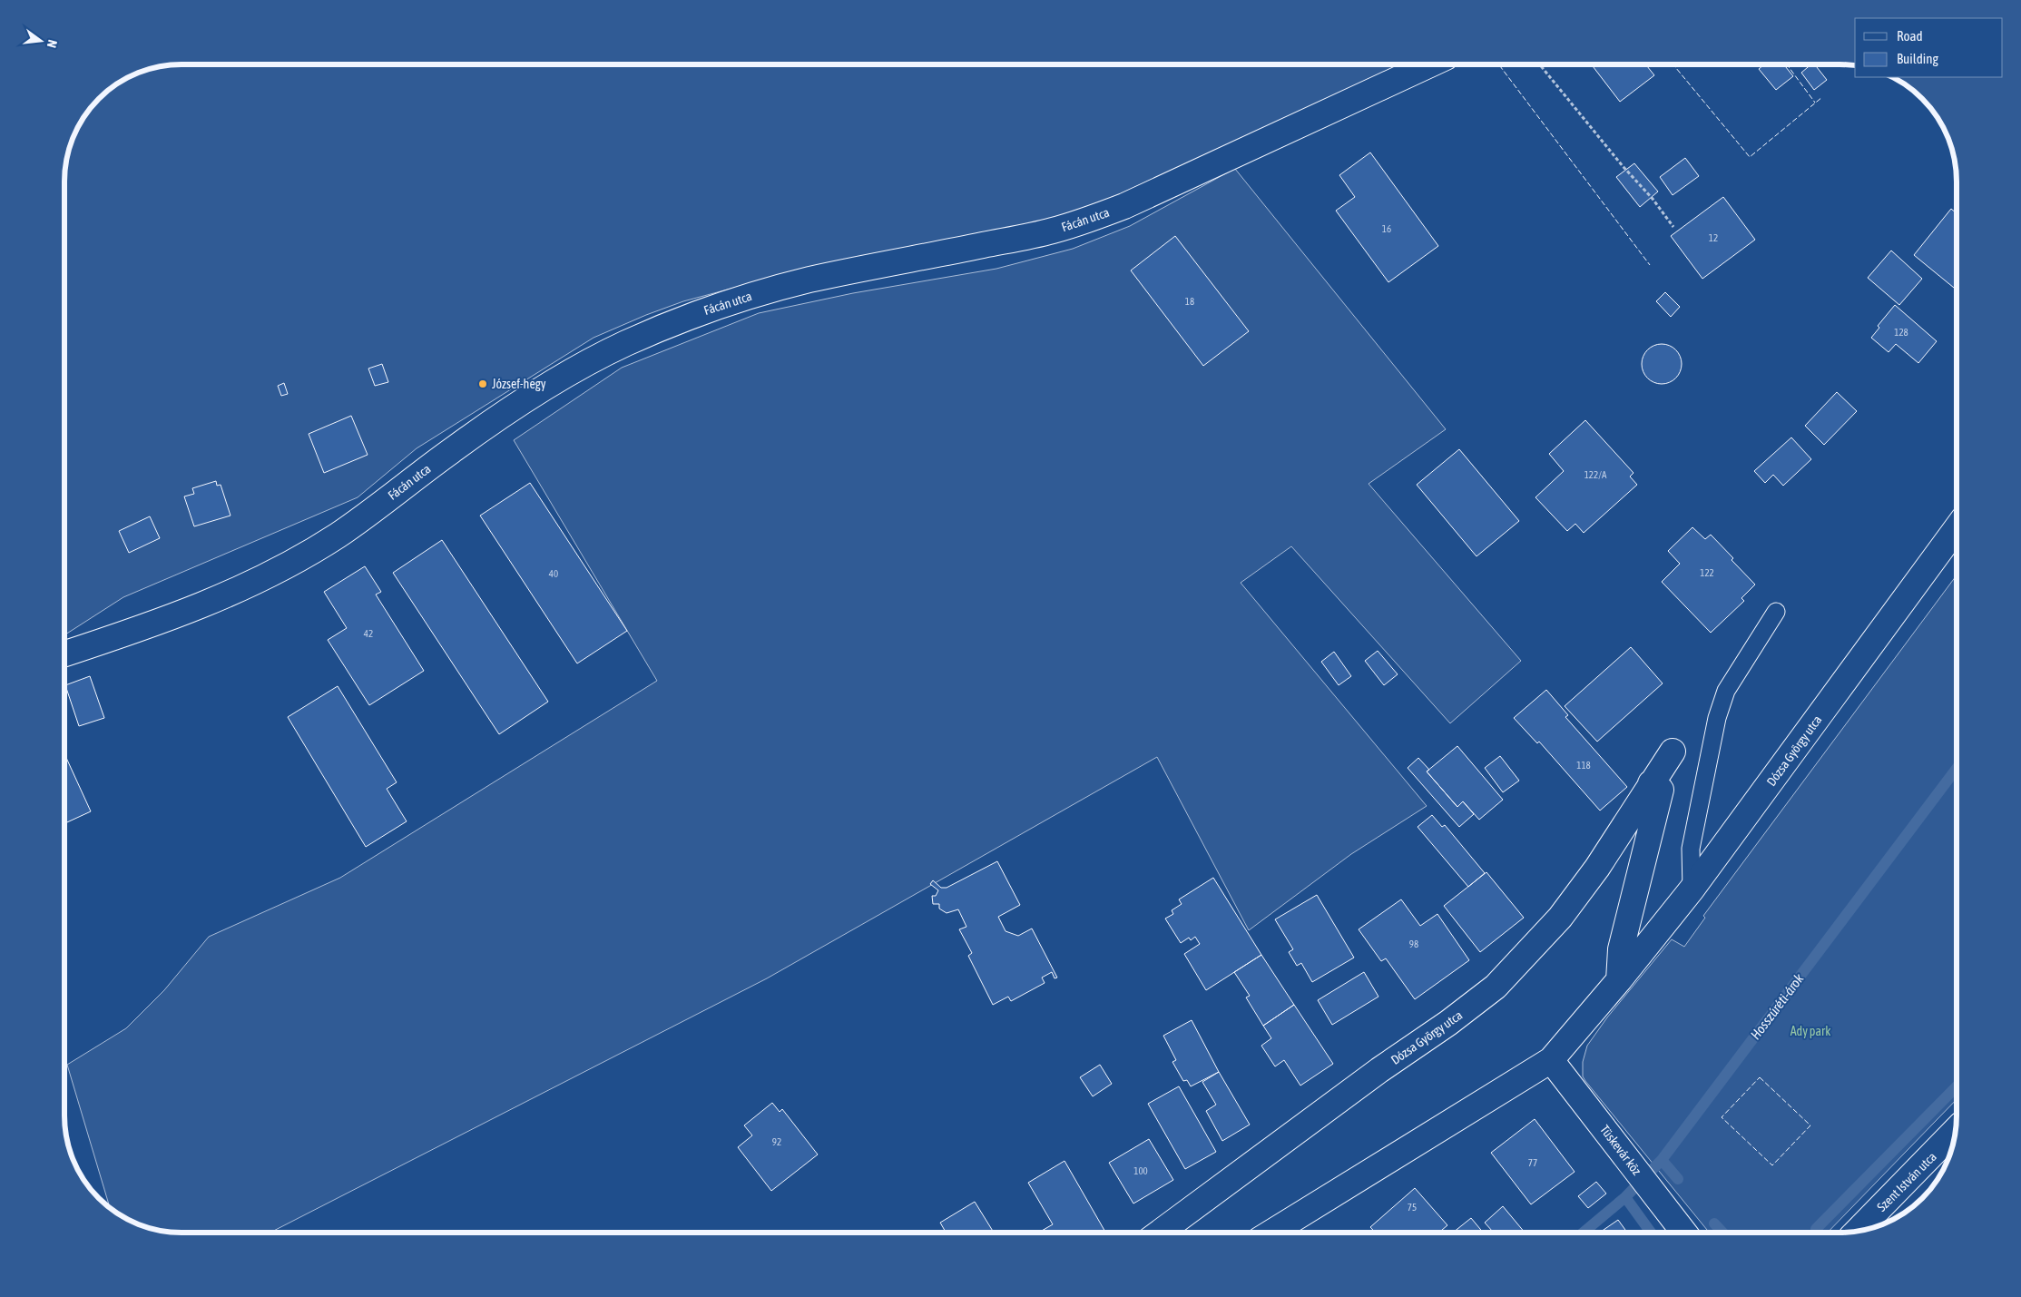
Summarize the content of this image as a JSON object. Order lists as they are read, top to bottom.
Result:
{
  "streets": {
    "street": [
      "Fácán utca",
      "Dózsa György utca",
      "Tüskevár köz",
      "Szent István utca"
    ]
  },
  "crossings": [
    ["Dózsa György utca", "Tüskevár köz"]
  ],
  "water": ["Hosszúréti-árok"],
  "parks": ["Ady park"],
  "places": ["József-hegy"],
  "house_numbers": [
    "16",
    "12",
    "18",
    "128",
    "122/A",
    "122",
    "40",
    "42",
    "118",
    "98",
    "92",
    "77",
    "100",
    "75"
  ],
  "legend": ["Road", "Building"],
  "north": "right"
}
